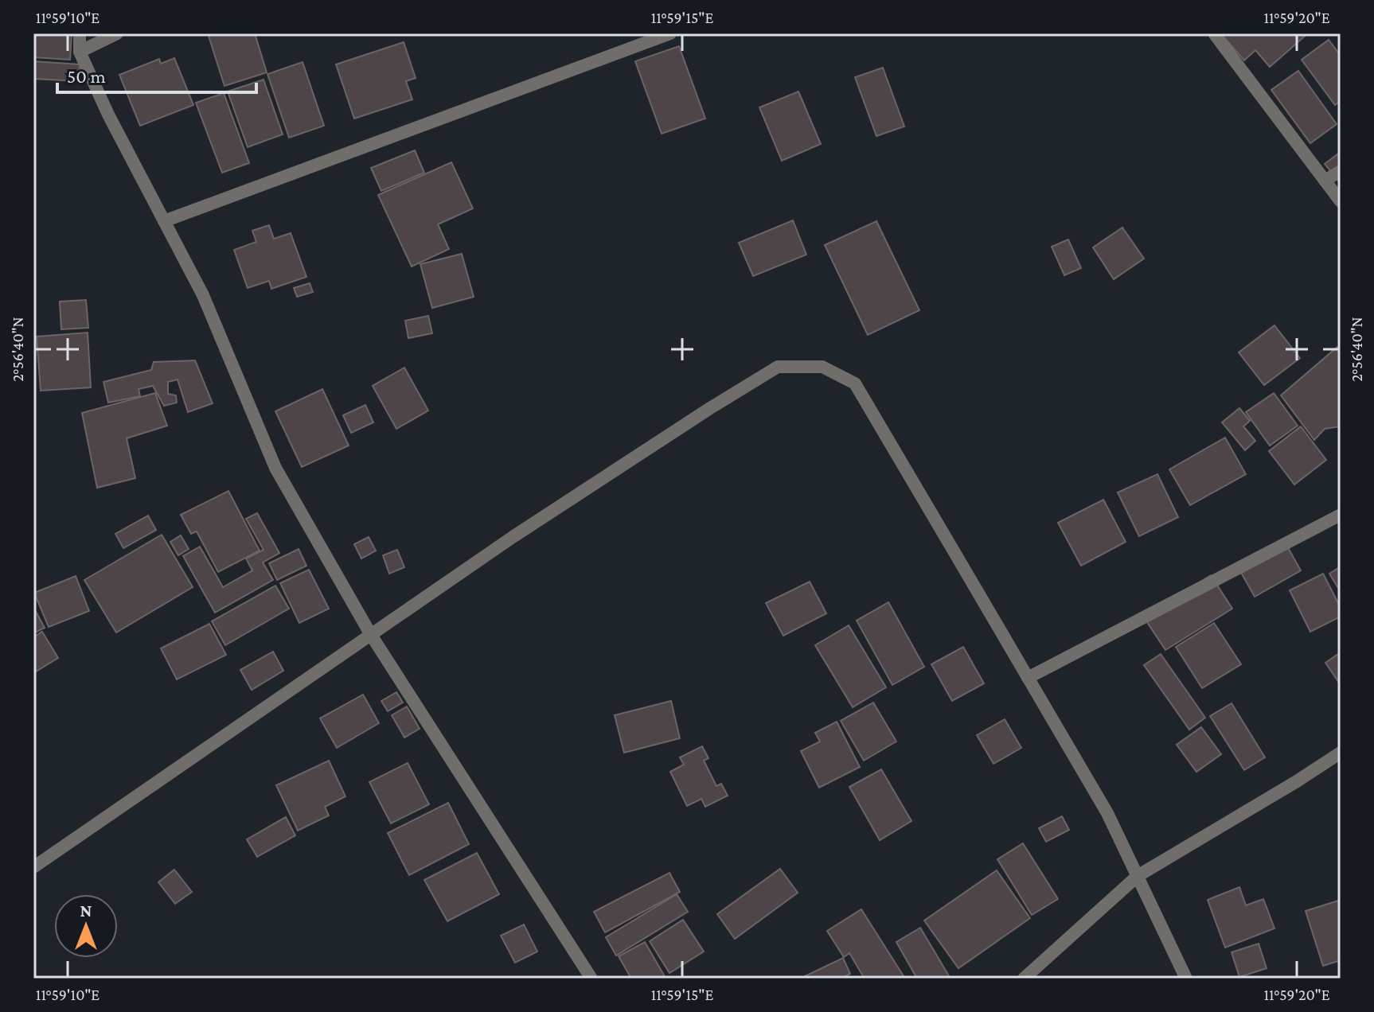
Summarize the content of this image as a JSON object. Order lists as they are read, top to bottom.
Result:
{
  "scale_bar": "50 m",
  "north": "top",
  "coordinates": [
    "11°59'10\"E",
    "11°59'15\"E",
    "11°59'20\"E",
    "2°56'40\"N"
  ]
}
